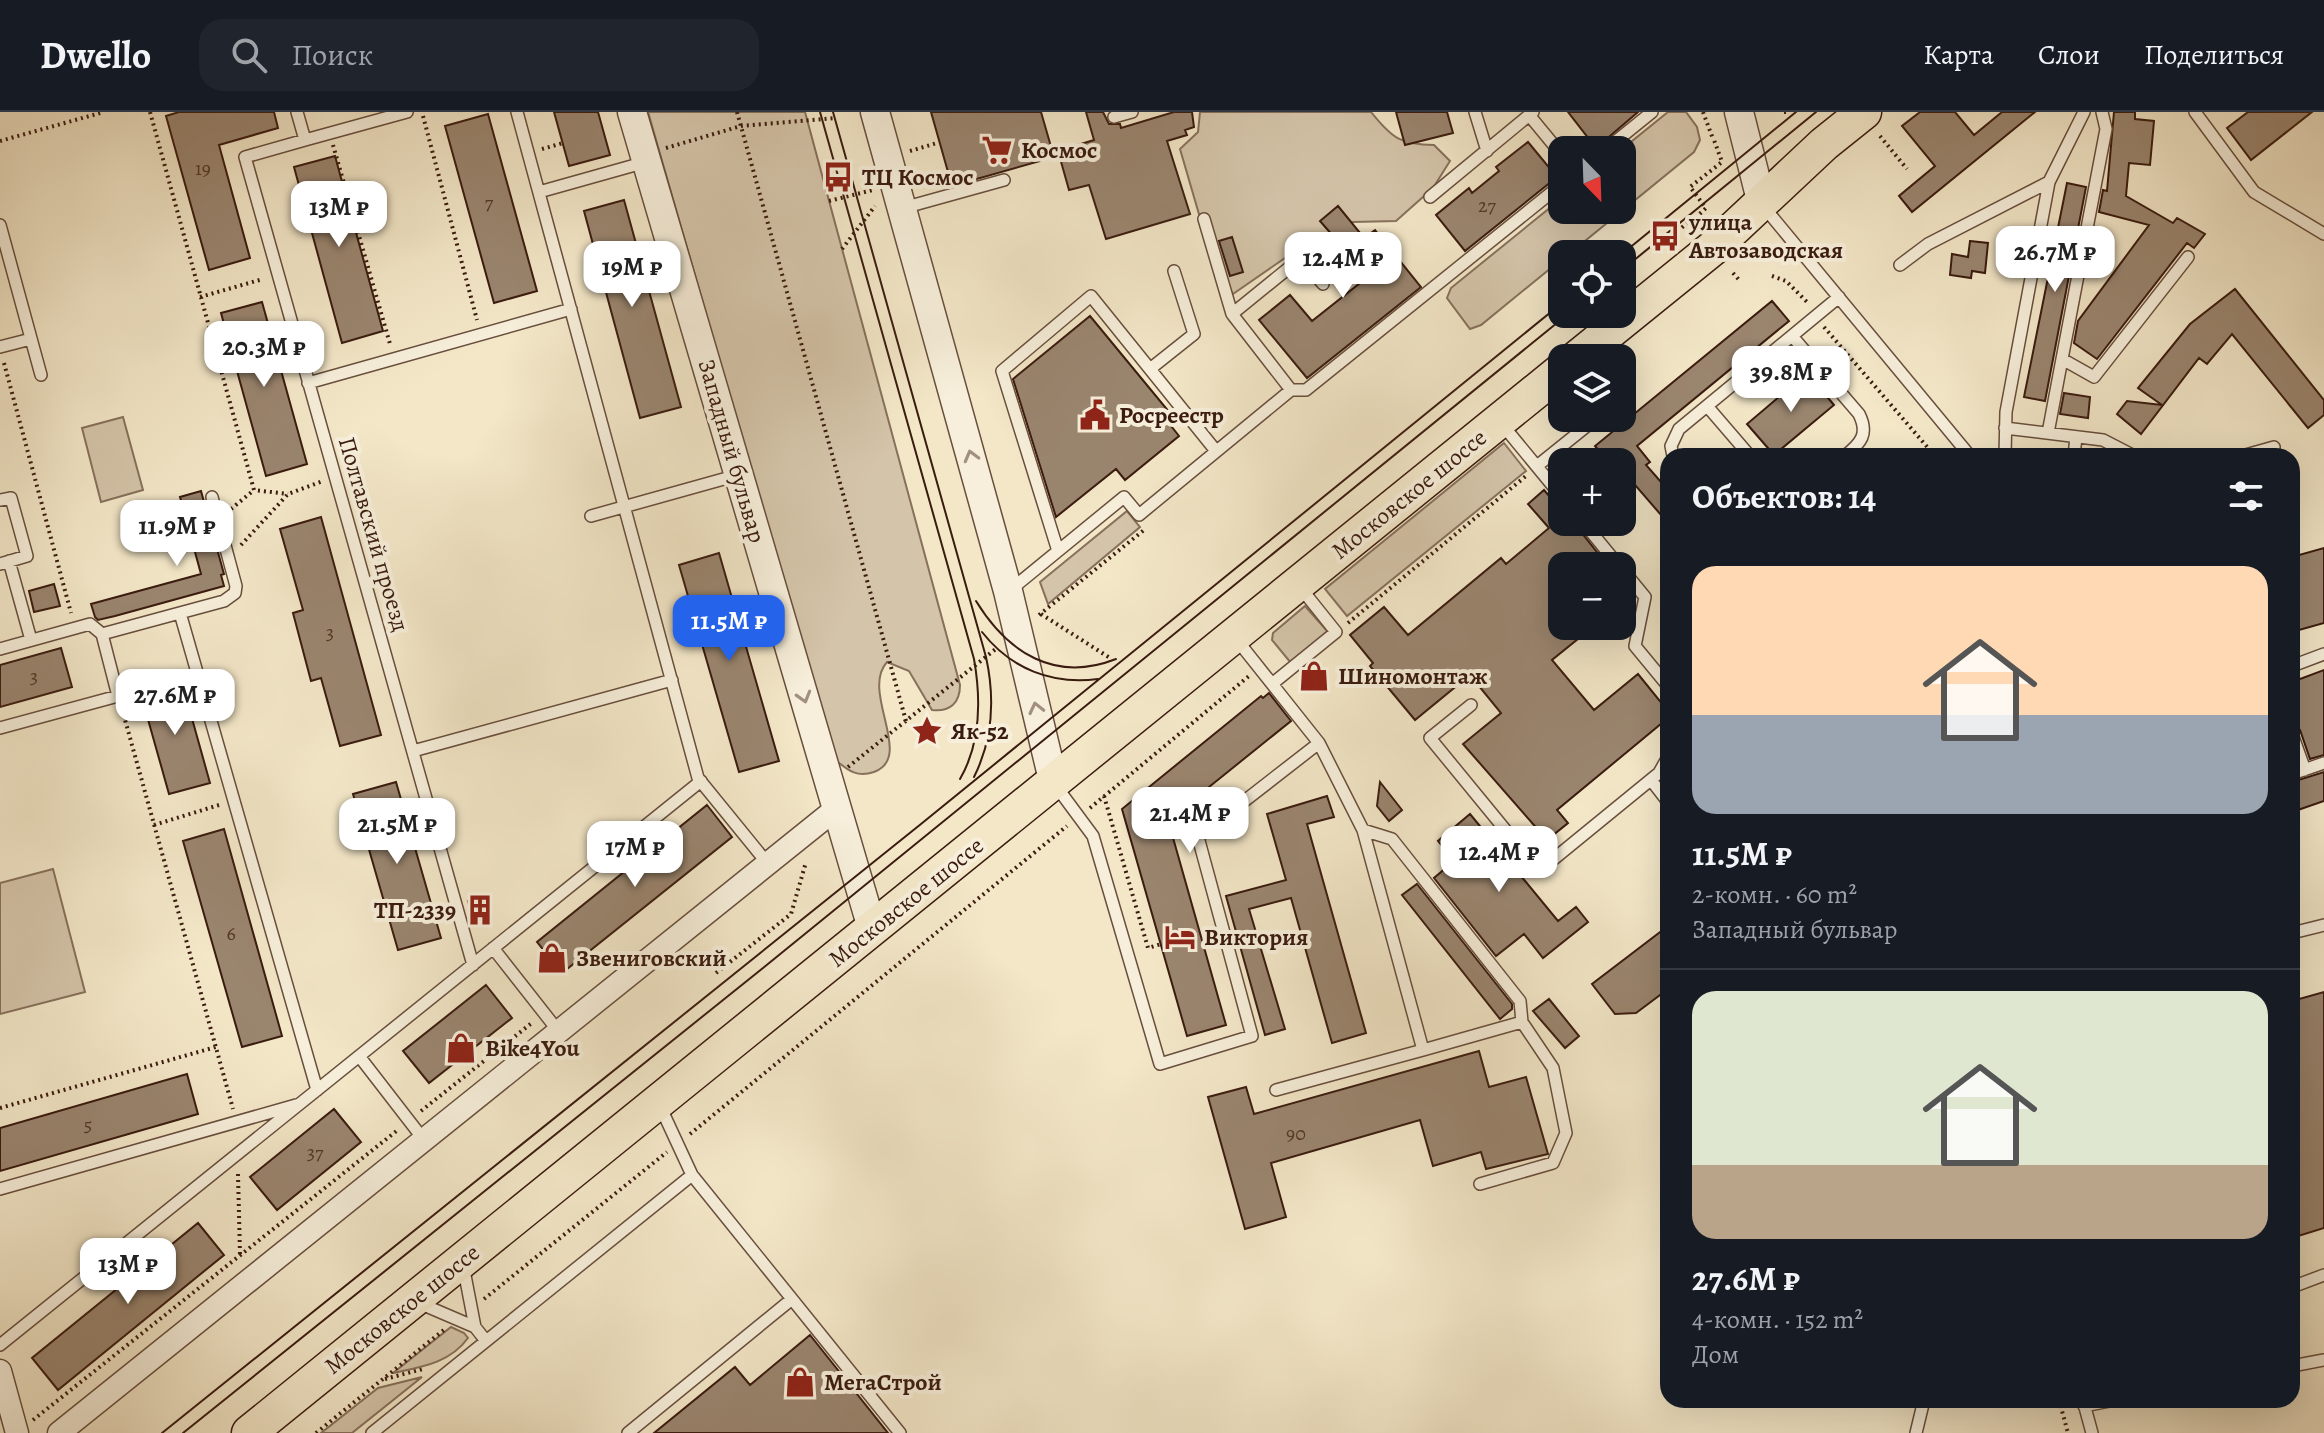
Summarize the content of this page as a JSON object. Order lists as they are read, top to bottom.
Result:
{
  "streets": {
    "main road": ["Московское шоссе"],
    "street": ["Западный бульвар"],
    "lane": ["Полтавский проезд"]
  },
  "crossings": [
    ["Западный бульвар", "Московское шоссе"]
  ],
  "places": {
    "supermarket": ["Космос"],
    "bus stop": ["ТЦ Космос", "улица Автозаводская"],
    "public building": ["Росреестр"],
    "shop": [
      "Шиномонтаж",
      "Звениговский",
      "Bike4You",
      "МегаСтрой"
    ],
    "place": ["Як-52"],
    "building": ["ТП-2339"],
    "hotel": ["Виктория"]
  },
  "house_numbers": [
    "19",
    "7",
    "27",
    "3",
    "3",
    "6",
    "5",
    "90",
    "37"
  ],
  "north": "bottom right",
  "page": {
    "header": "Dwello",
    "search": "Поиск",
    "nav": ["Карта", "Слои", "Поделиться"],
    "map_buttons": ["+", "−"],
    "price": [
      "13M ₽",
      "26.7M ₽",
      "12.4M ₽",
      "19M ₽",
      "20.3M ₽",
      "39.8M ₽",
      "11.9M ₽",
      "11.5M ₽",
      "27.6M ₽",
      "21.4M ₽",
      "21.5M ₽",
      "17M ₽",
      "12.4M ₽",
      "13M ₽"
    ],
    "heading": "Объектов: 14",
    "list": [
      {
        "name": "11.5M ₽",
        "note": "2-комн. · 60 m² · Западный бульвар"
      },
      {
        "name": "27.6M ₽",
        "note": "4-комн. · 152 m² · Дом"
      }
    ]
  }
}
